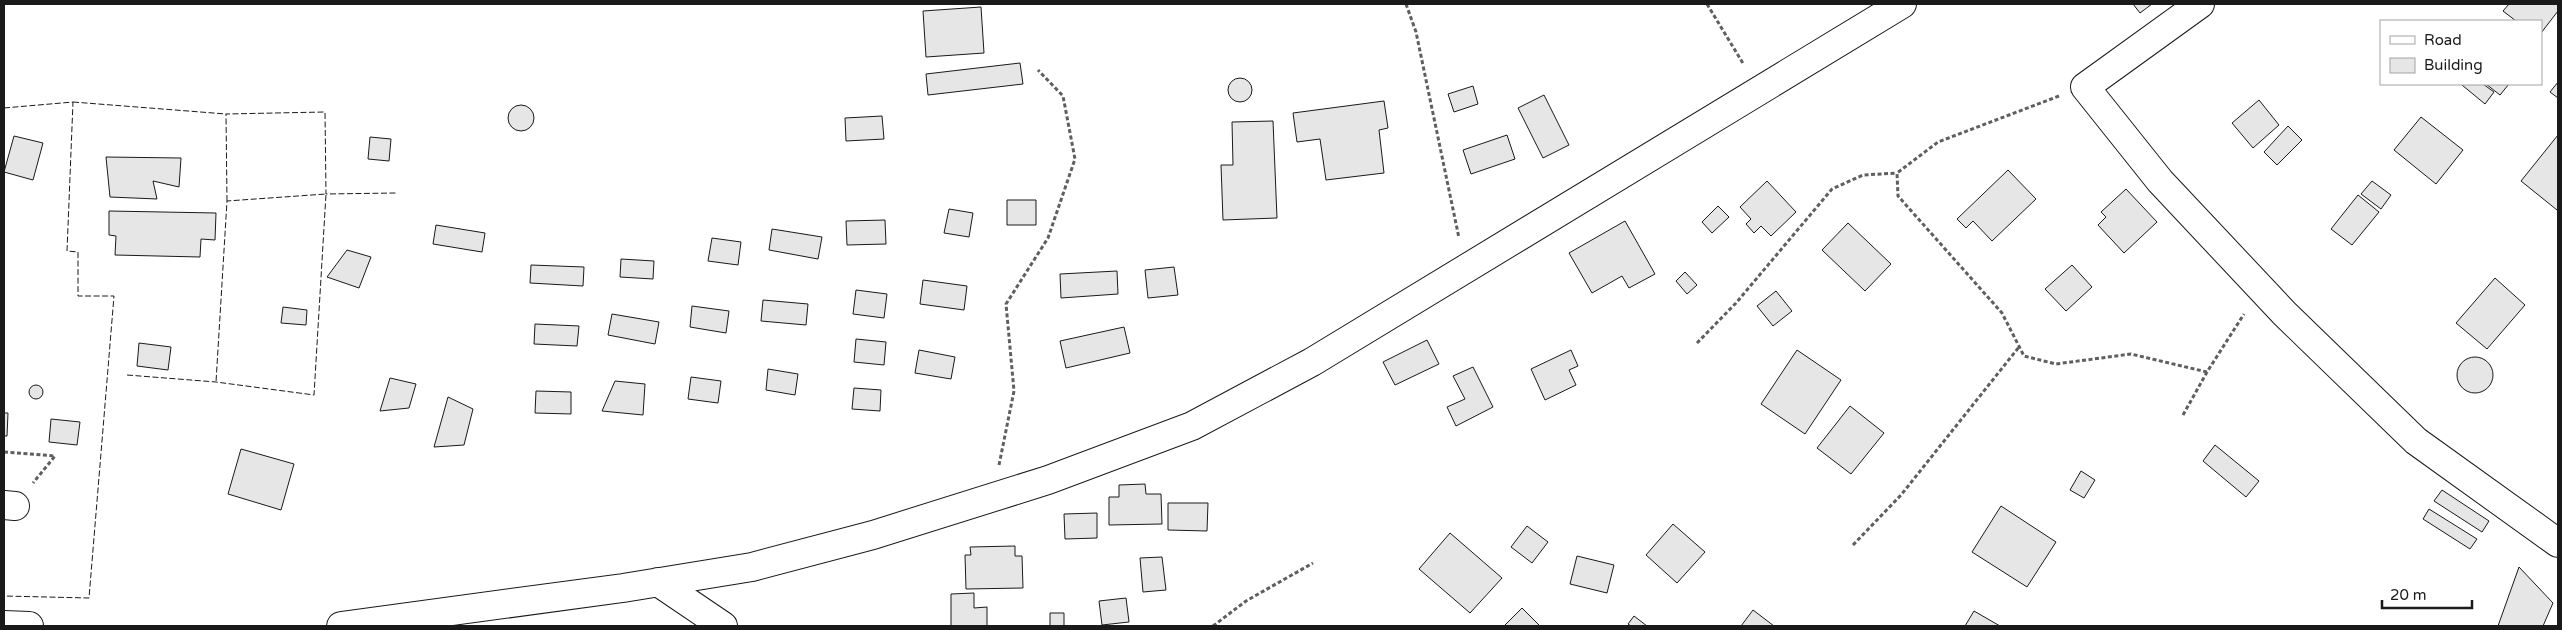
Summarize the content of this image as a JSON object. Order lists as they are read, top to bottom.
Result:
{
  "legend": ["Road", "Building"],
  "scale_bar": "20 m"
}
